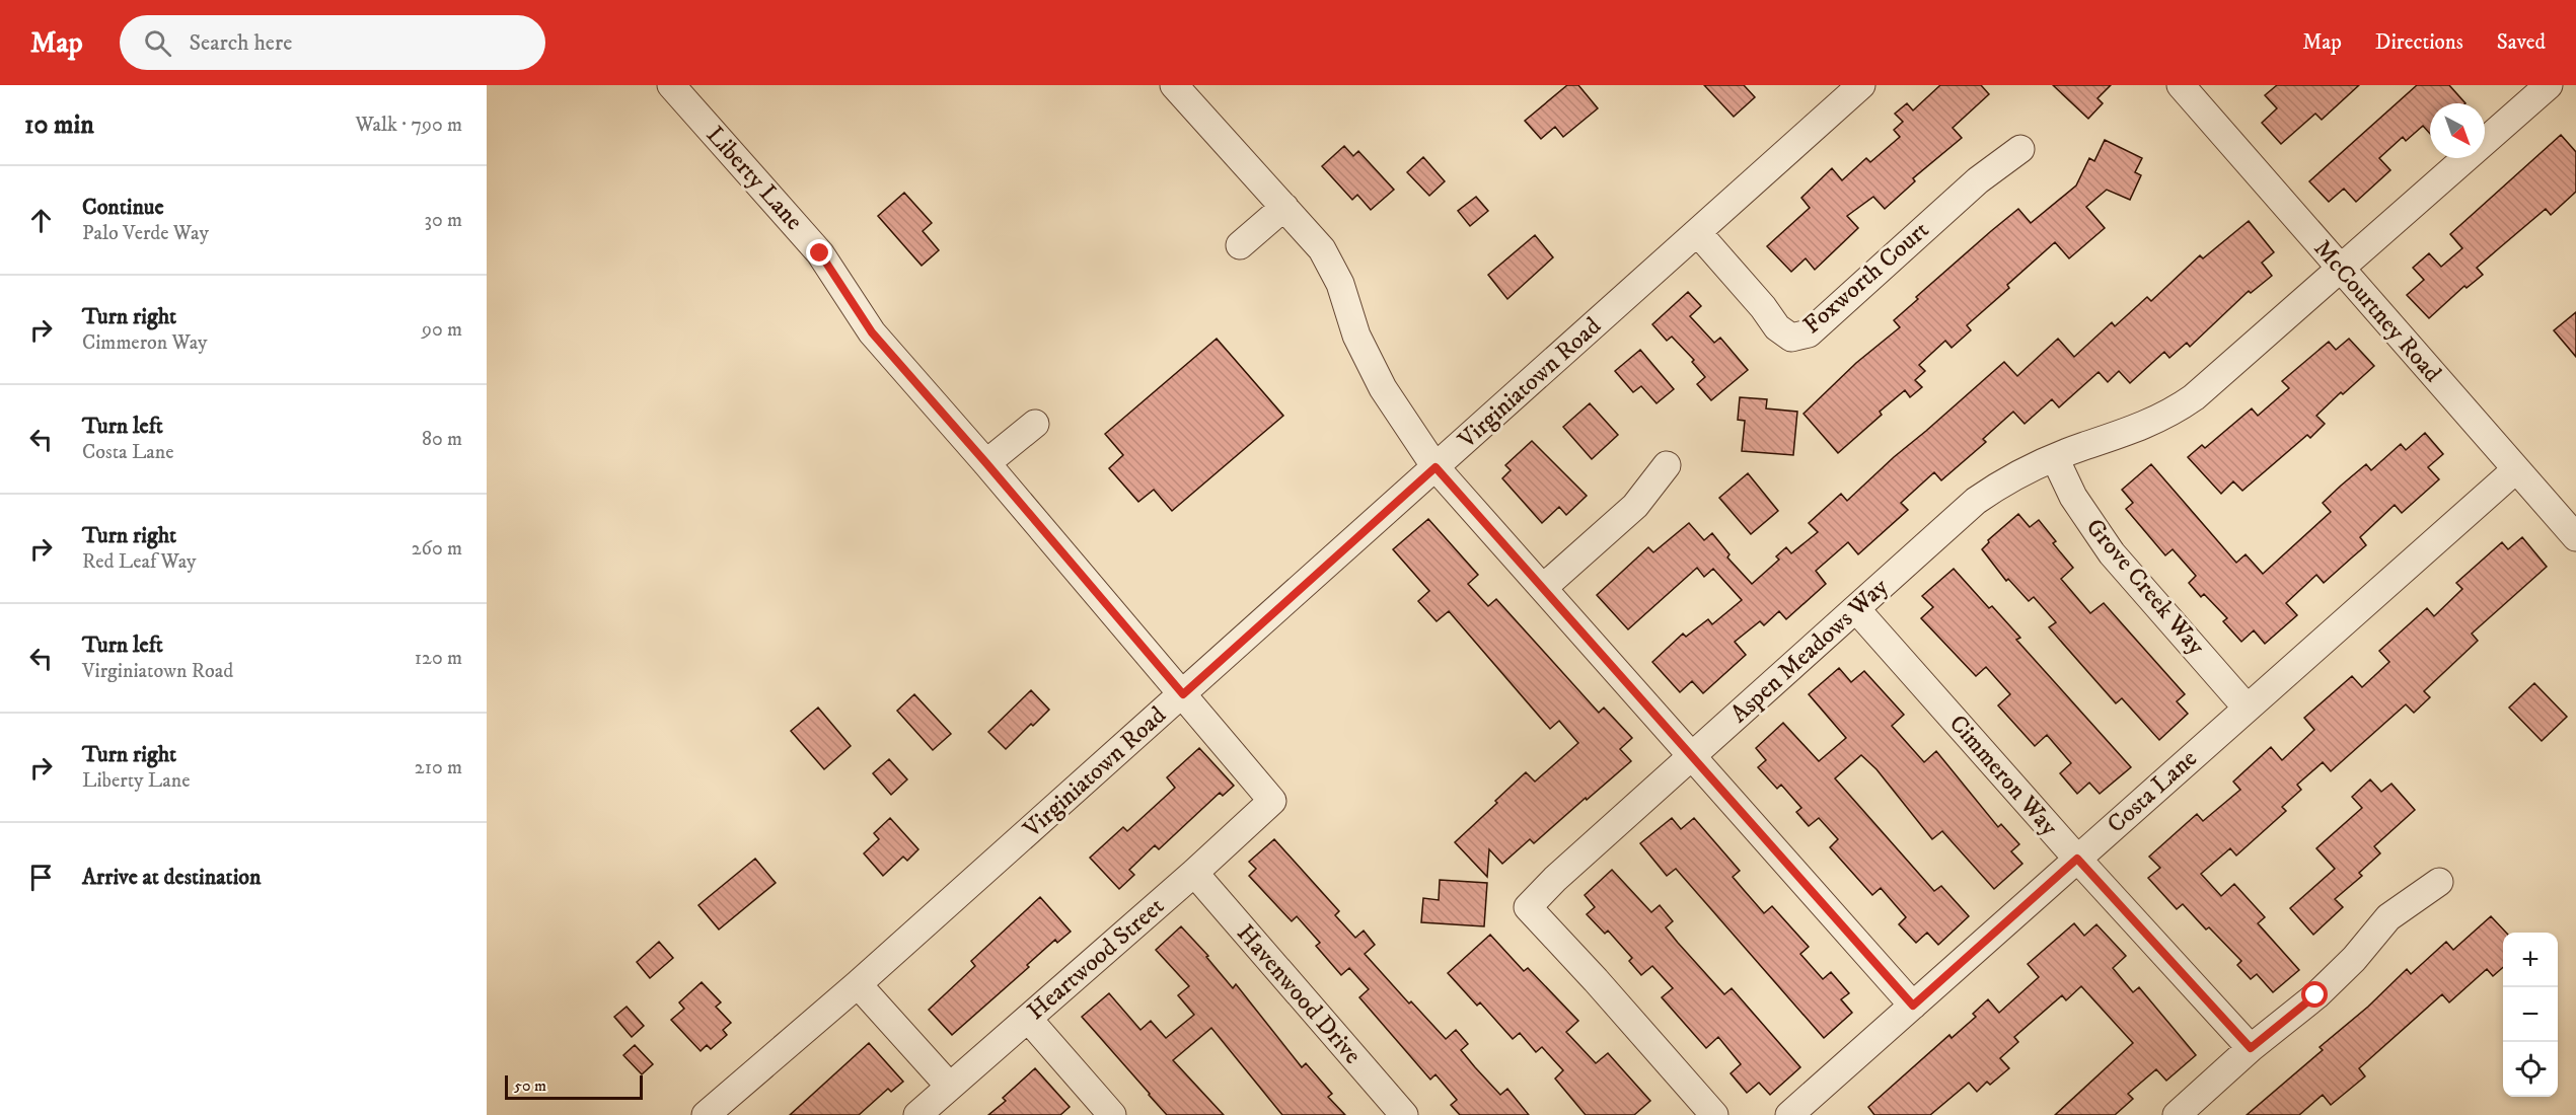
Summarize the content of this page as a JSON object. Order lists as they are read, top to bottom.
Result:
{
  "streets": {
    "street": [
      "Liberty Lane",
      "Foxworth Court",
      "McCourtney Road",
      "Virginiatown Road",
      "Grove Creek Way",
      "Aspen Meadows Way",
      "Cimmeron Way",
      "Costa Lane",
      "Heartwood Street",
      "Havenwood Drive"
    ]
  },
  "crossings": [
    ["Liberty Lane", "Virginiatown Road"],
    ["Liberty Lane", "Heartwood Street"],
    ["Foxworth Court", "Virginiatown Road"],
    ["McCourtney Road", "Aspen Meadows Way"],
    ["McCourtney Road", "Costa Lane"],
    ["Grove Creek Way", "Aspen Meadows Way"],
    ["Grove Creek Way", "Costa Lane"],
    ["Aspen Meadows Way", "Cimmeron Way"],
    ["Cimmeron Way", "Costa Lane"],
    ["Heartwood Street", "Havenwood Drive"]
  ],
  "scale_bar": "50 m",
  "north": "bottom right",
  "page": {
    "header": "Map",
    "search": "Search here",
    "nav": ["Map", "Directions", "Saved"],
    "heading": ["10 min", "Walk · 790 m"],
    "list": [
      ["Continue", "Palo Verde Way", "30 m"],
      ["Turn right", "Cimmeron Way", "90 m"],
      ["Turn left", "Costa Lane", "80 m"],
      ["Turn right", "Red Leaf Way", "260 m"],
      ["Turn left", "Virginiatown Road", "120 m"],
      ["Turn right", "Liberty Lane", "210 m"],
      "Arrive at destination"
    ],
    "map_buttons": ["+", "−"],
    "scale": "50 m"
  }
}
